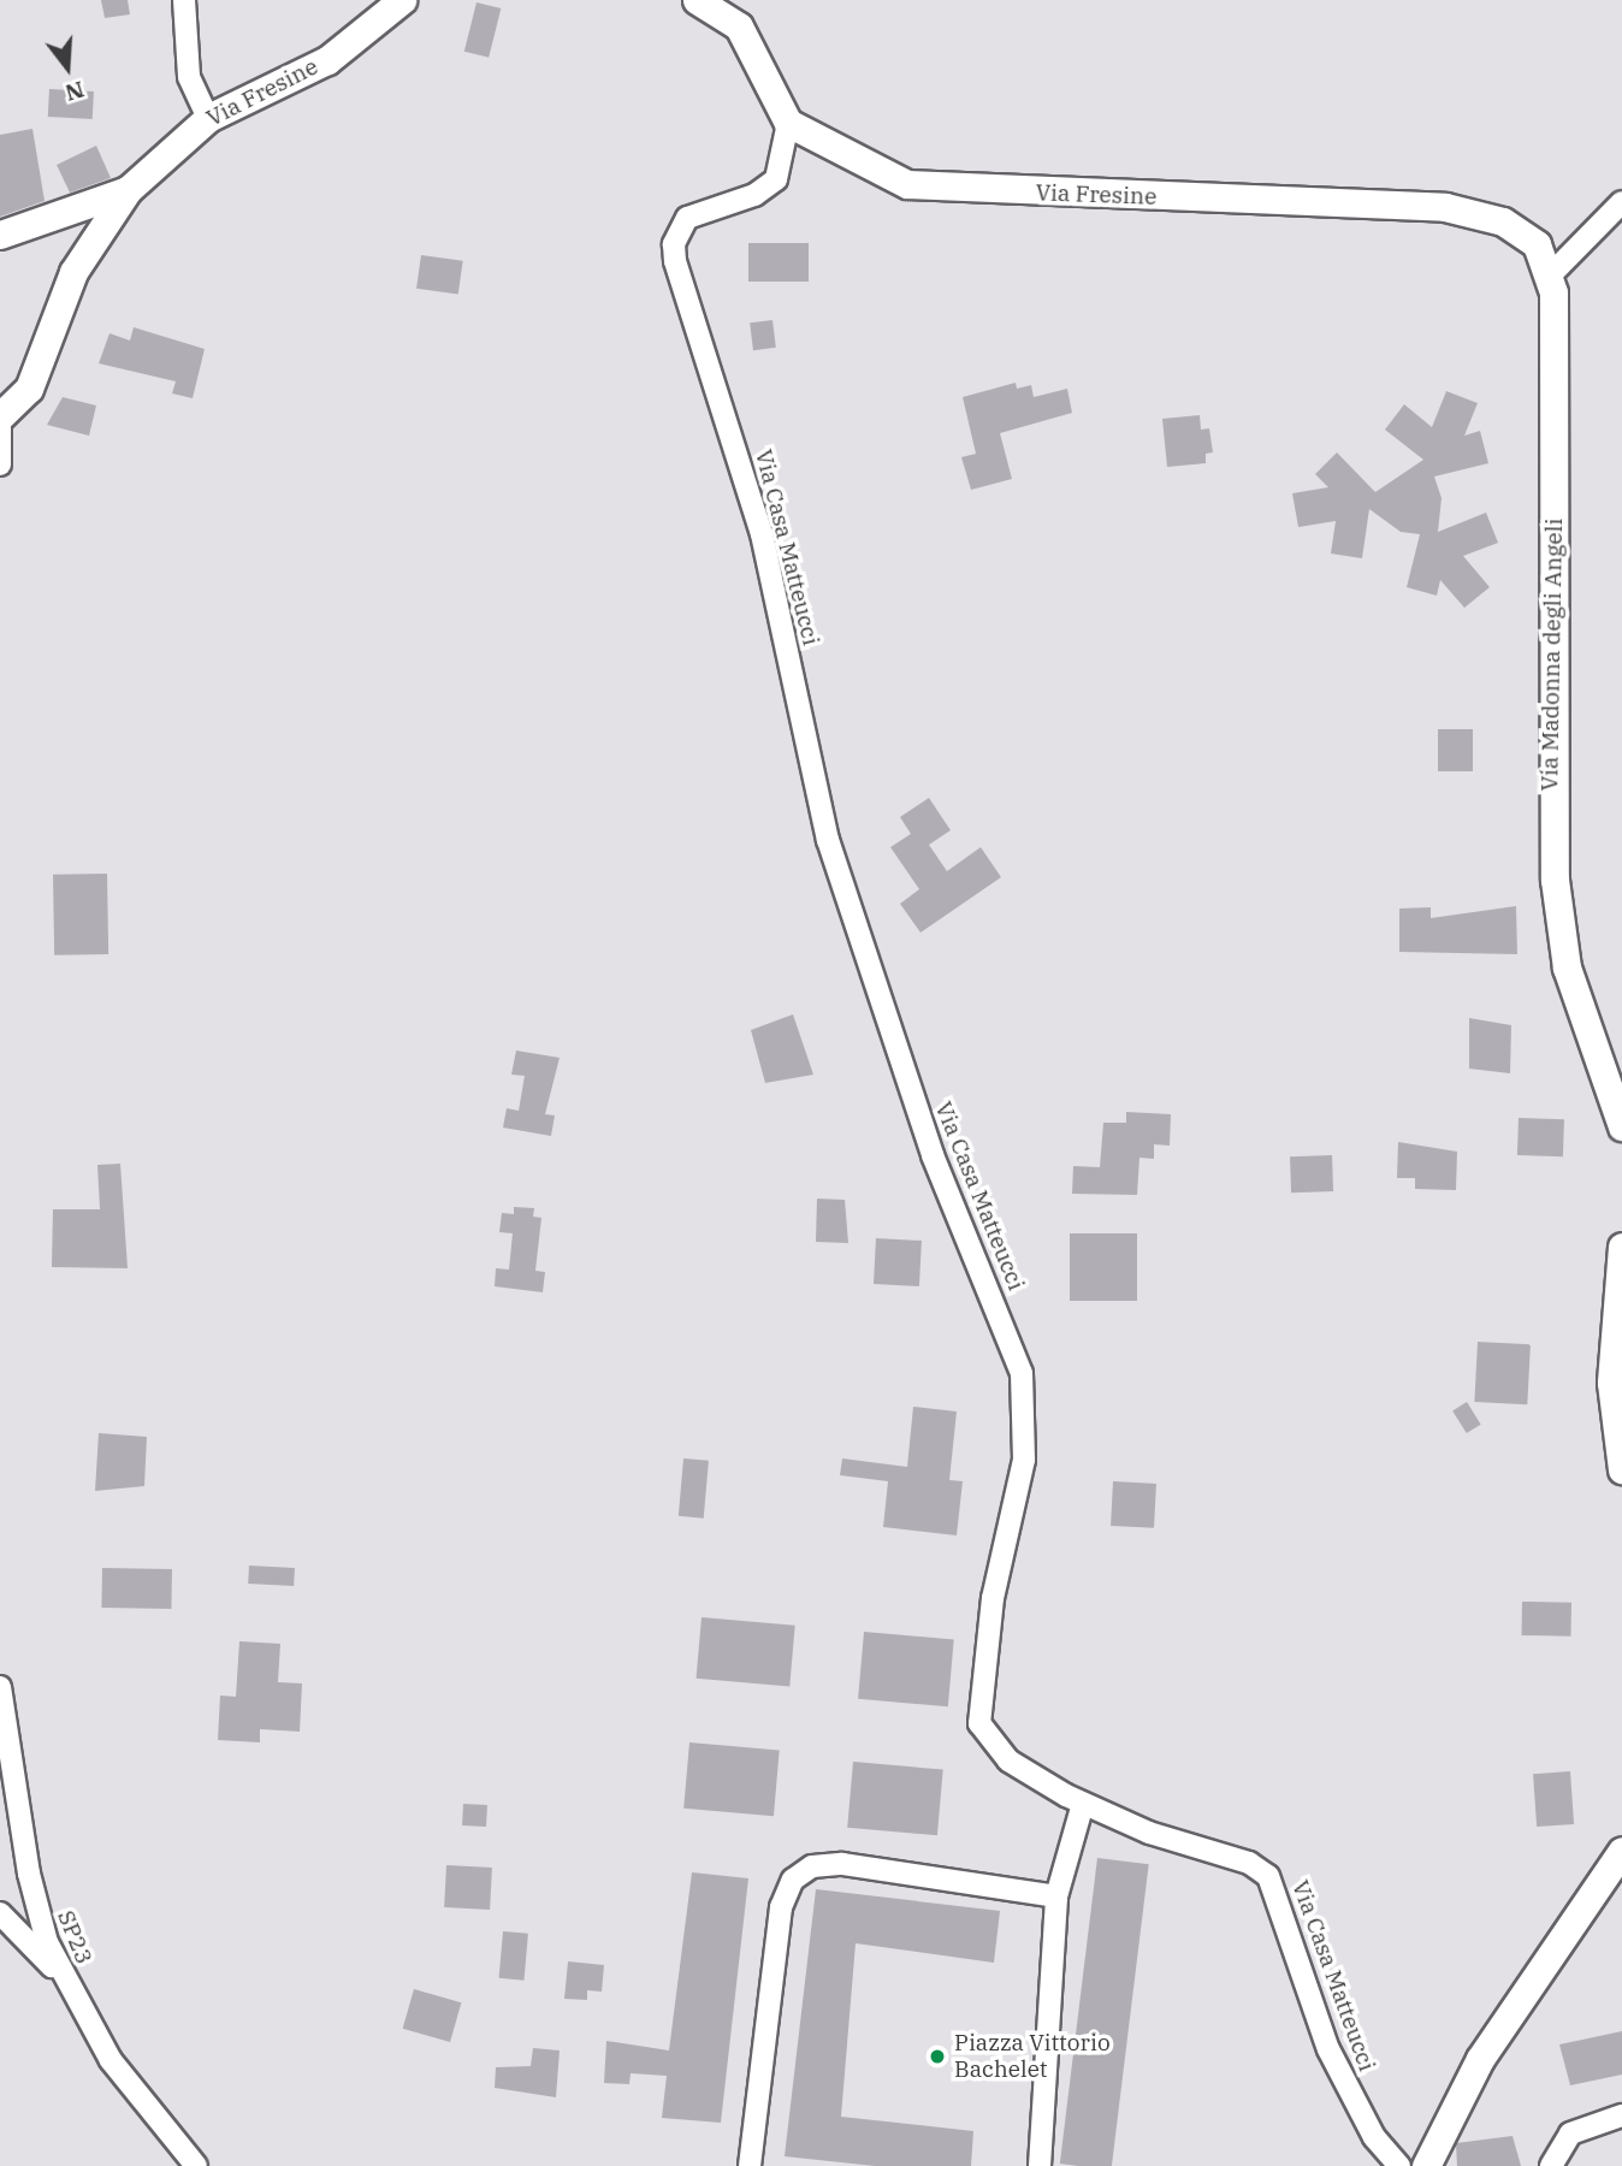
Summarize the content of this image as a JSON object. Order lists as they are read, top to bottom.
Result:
{
  "streets": {
    "street": [
      "Via Fresine",
      "Via Casa Matteucci",
      "Via Madonna degli Angeli",
      "SP23"
    ]
  },
  "crossings": [
    ["Via Fresine", "Via Casa Matteucci"],
    ["Via Fresine", "Via Madonna degli Angeli"]
  ],
  "places": ["Piazza Vittorio Bachelet"],
  "north": "bottom"
}
